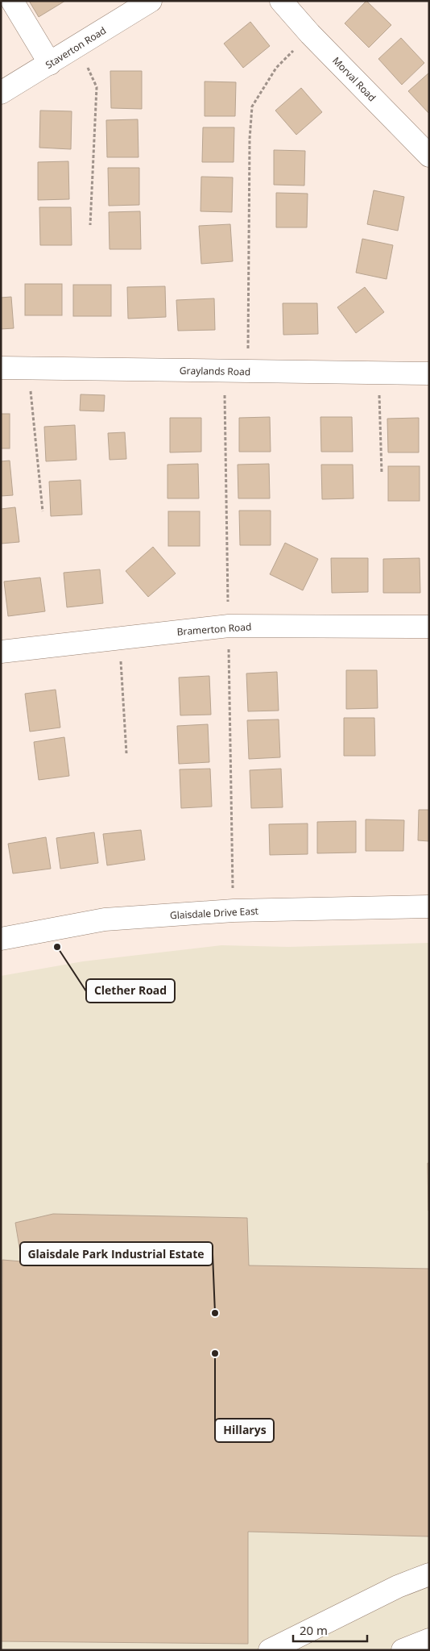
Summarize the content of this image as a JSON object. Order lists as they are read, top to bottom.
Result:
{
  "streets": {
    "street": [
      "Staverton Road",
      "Morval Road",
      "Graylands Road",
      "Bramerton Road",
      "Glaisdale Drive East"
    ]
  },
  "places": ["Clether Road", "Glaisdale Park Industrial Estate", "Hillarys"],
  "scale_bar": "20 m"
}
